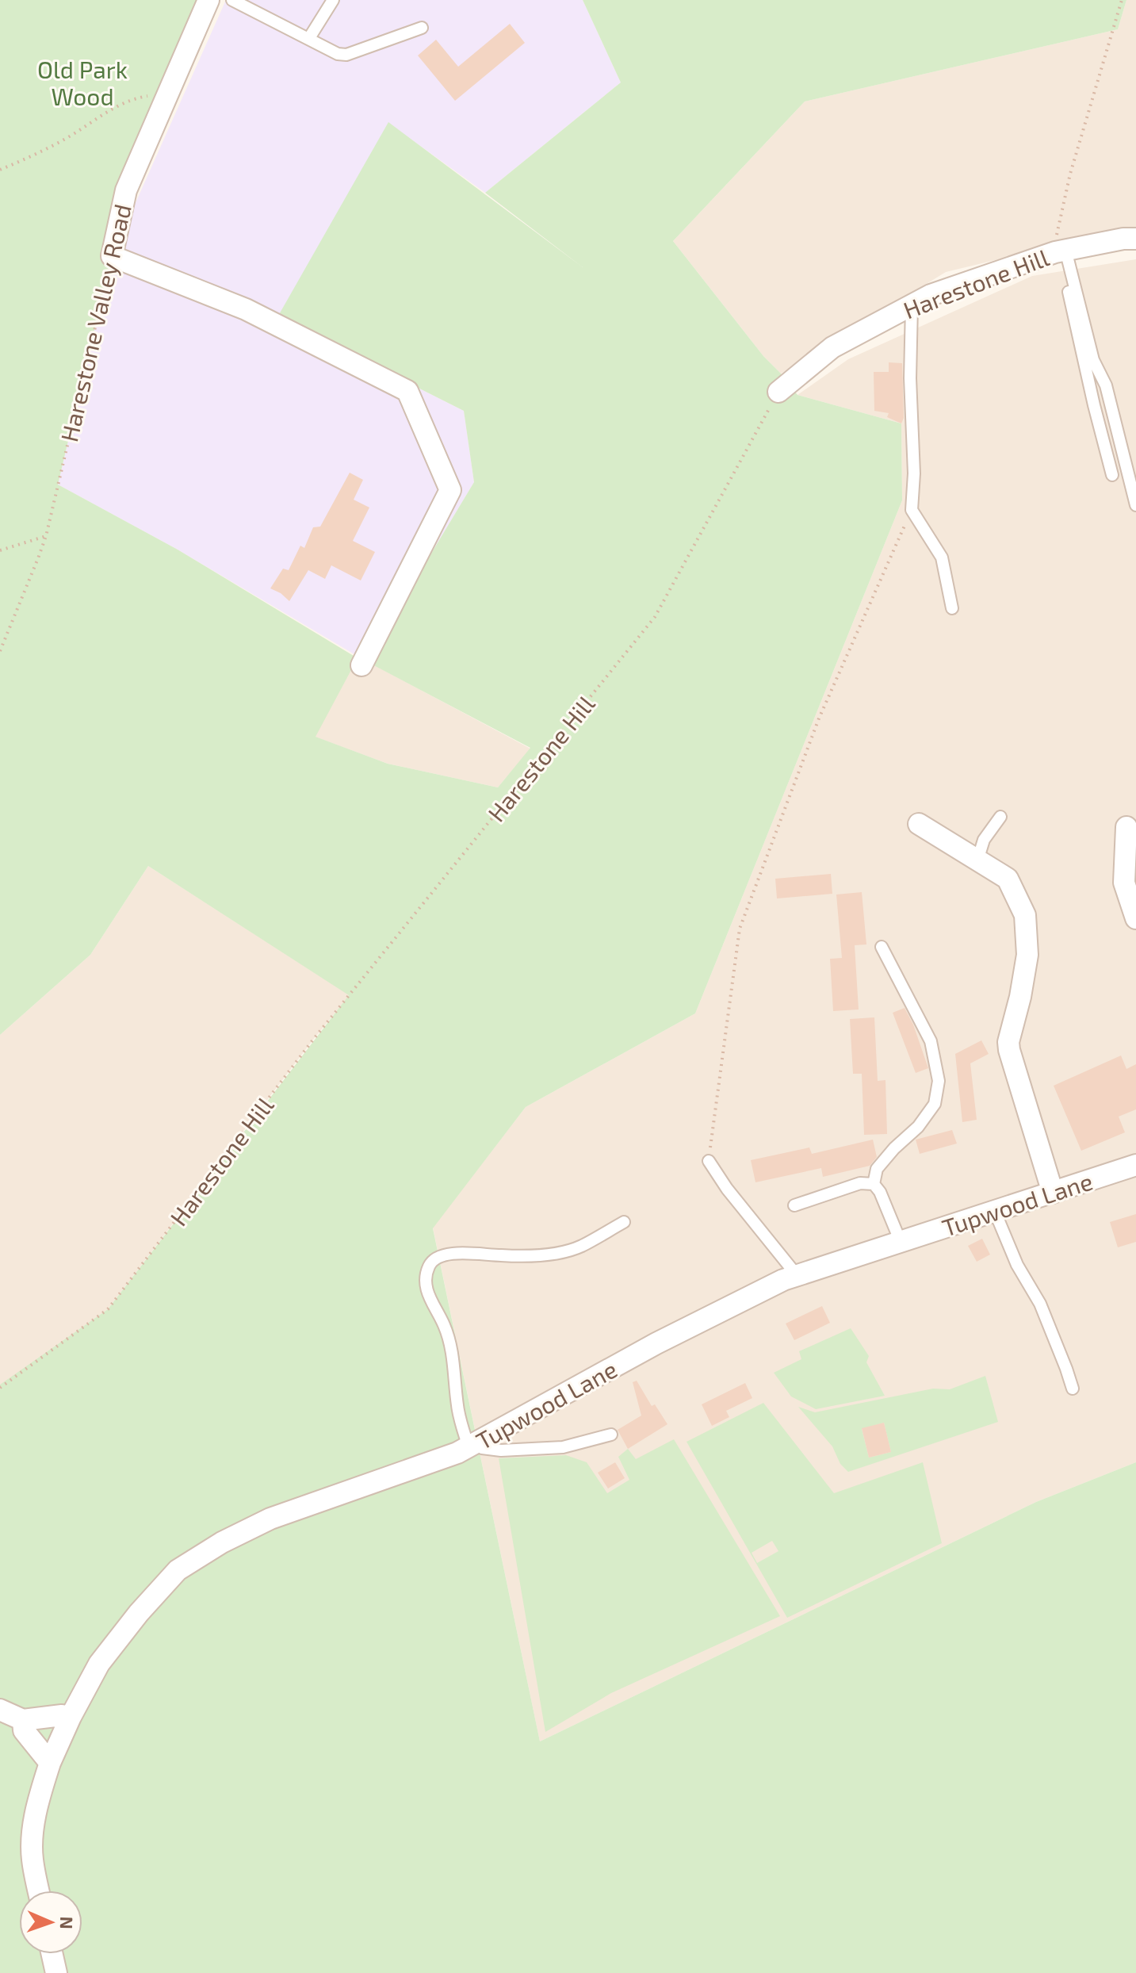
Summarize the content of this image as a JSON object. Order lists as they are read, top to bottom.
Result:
{
  "streets": {
    "street": ["Harestone Hill", "Harestone Valley Road", "Tupwood Lane"]
  },
  "parks": ["Old Park Wood"],
  "north": "right"
}
